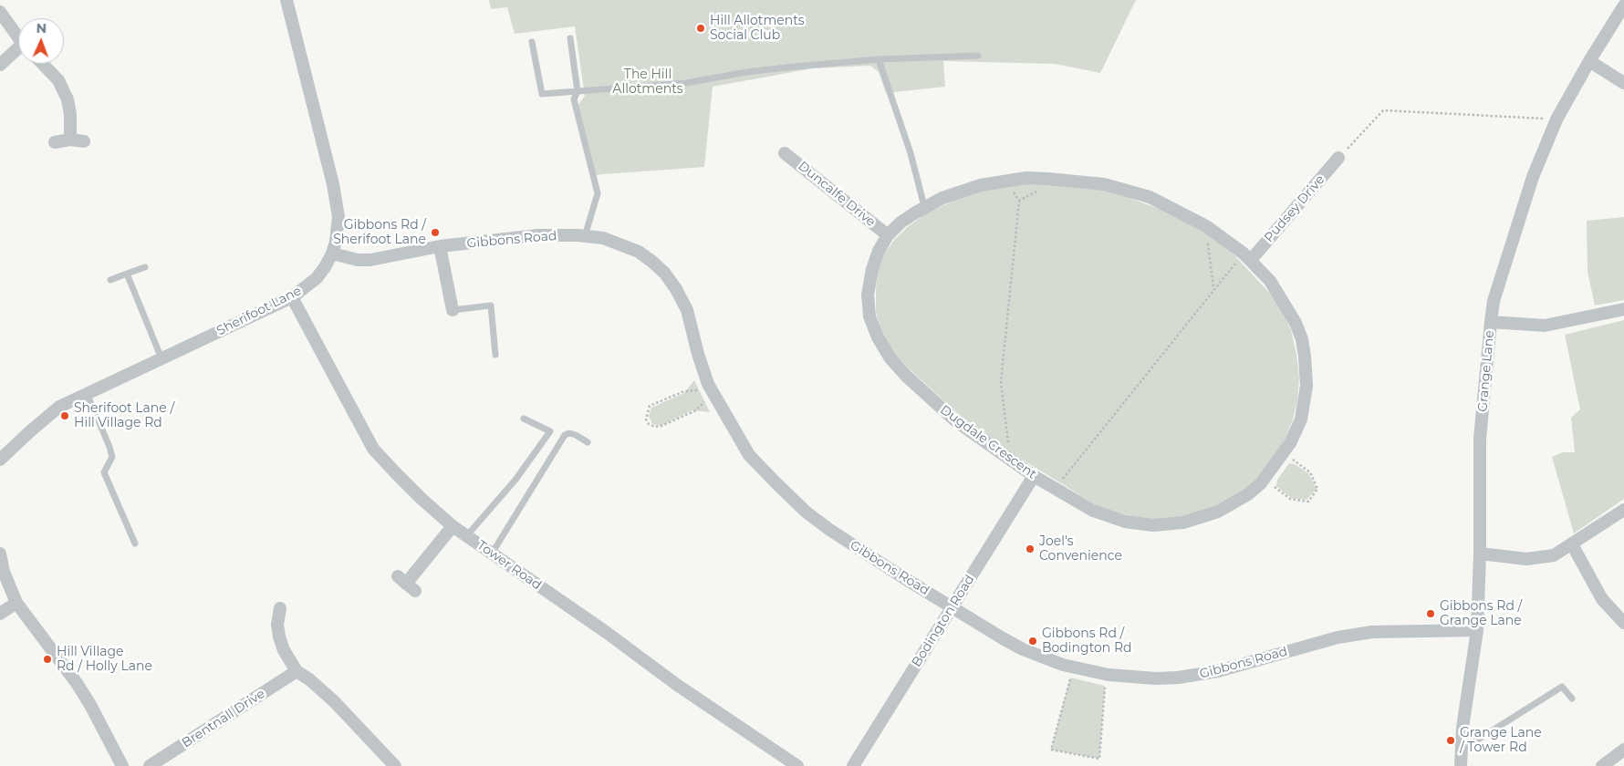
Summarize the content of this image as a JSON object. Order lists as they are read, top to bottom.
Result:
{
  "streets": {
    "street": [
      "Duncalfe Drive",
      "Pudsey Drive",
      "Gibbons Road",
      "Sherifoot Lane",
      "Grange Lane",
      "Dugdale Crescent",
      "Tower Road",
      "Bodington Road",
      "Brentnall Drive"
    ]
  },
  "crossings": [
    ["Duncalfe Drive", "Dugdale Crescent"],
    ["Pudsey Drive", "Dugdale Crescent"],
    ["Gibbons Road", "Sherifoot Lane"],
    ["Gibbons Road", "Grange Lane"],
    ["Gibbons Road", "Bodington Road"],
    ["Sherifoot Lane", "Tower Road"],
    ["Dugdale Crescent", "Bodington Road"]
  ],
  "parks": ["The Hill Allotments"],
  "places": [
    "Hill Allotments Social Club",
    "Gibbons Rd / Sherifoot Lane",
    "Sherifoot Lane / Hill Village Rd",
    "Joel's Convenience",
    "Gibbons Rd / Grange Lane",
    "Gibbons Rd / Bodington Rd",
    "Hill Village Rd / Holly Lane",
    "Grange Lane / Tower Rd"
  ],
  "north": "top"
}
